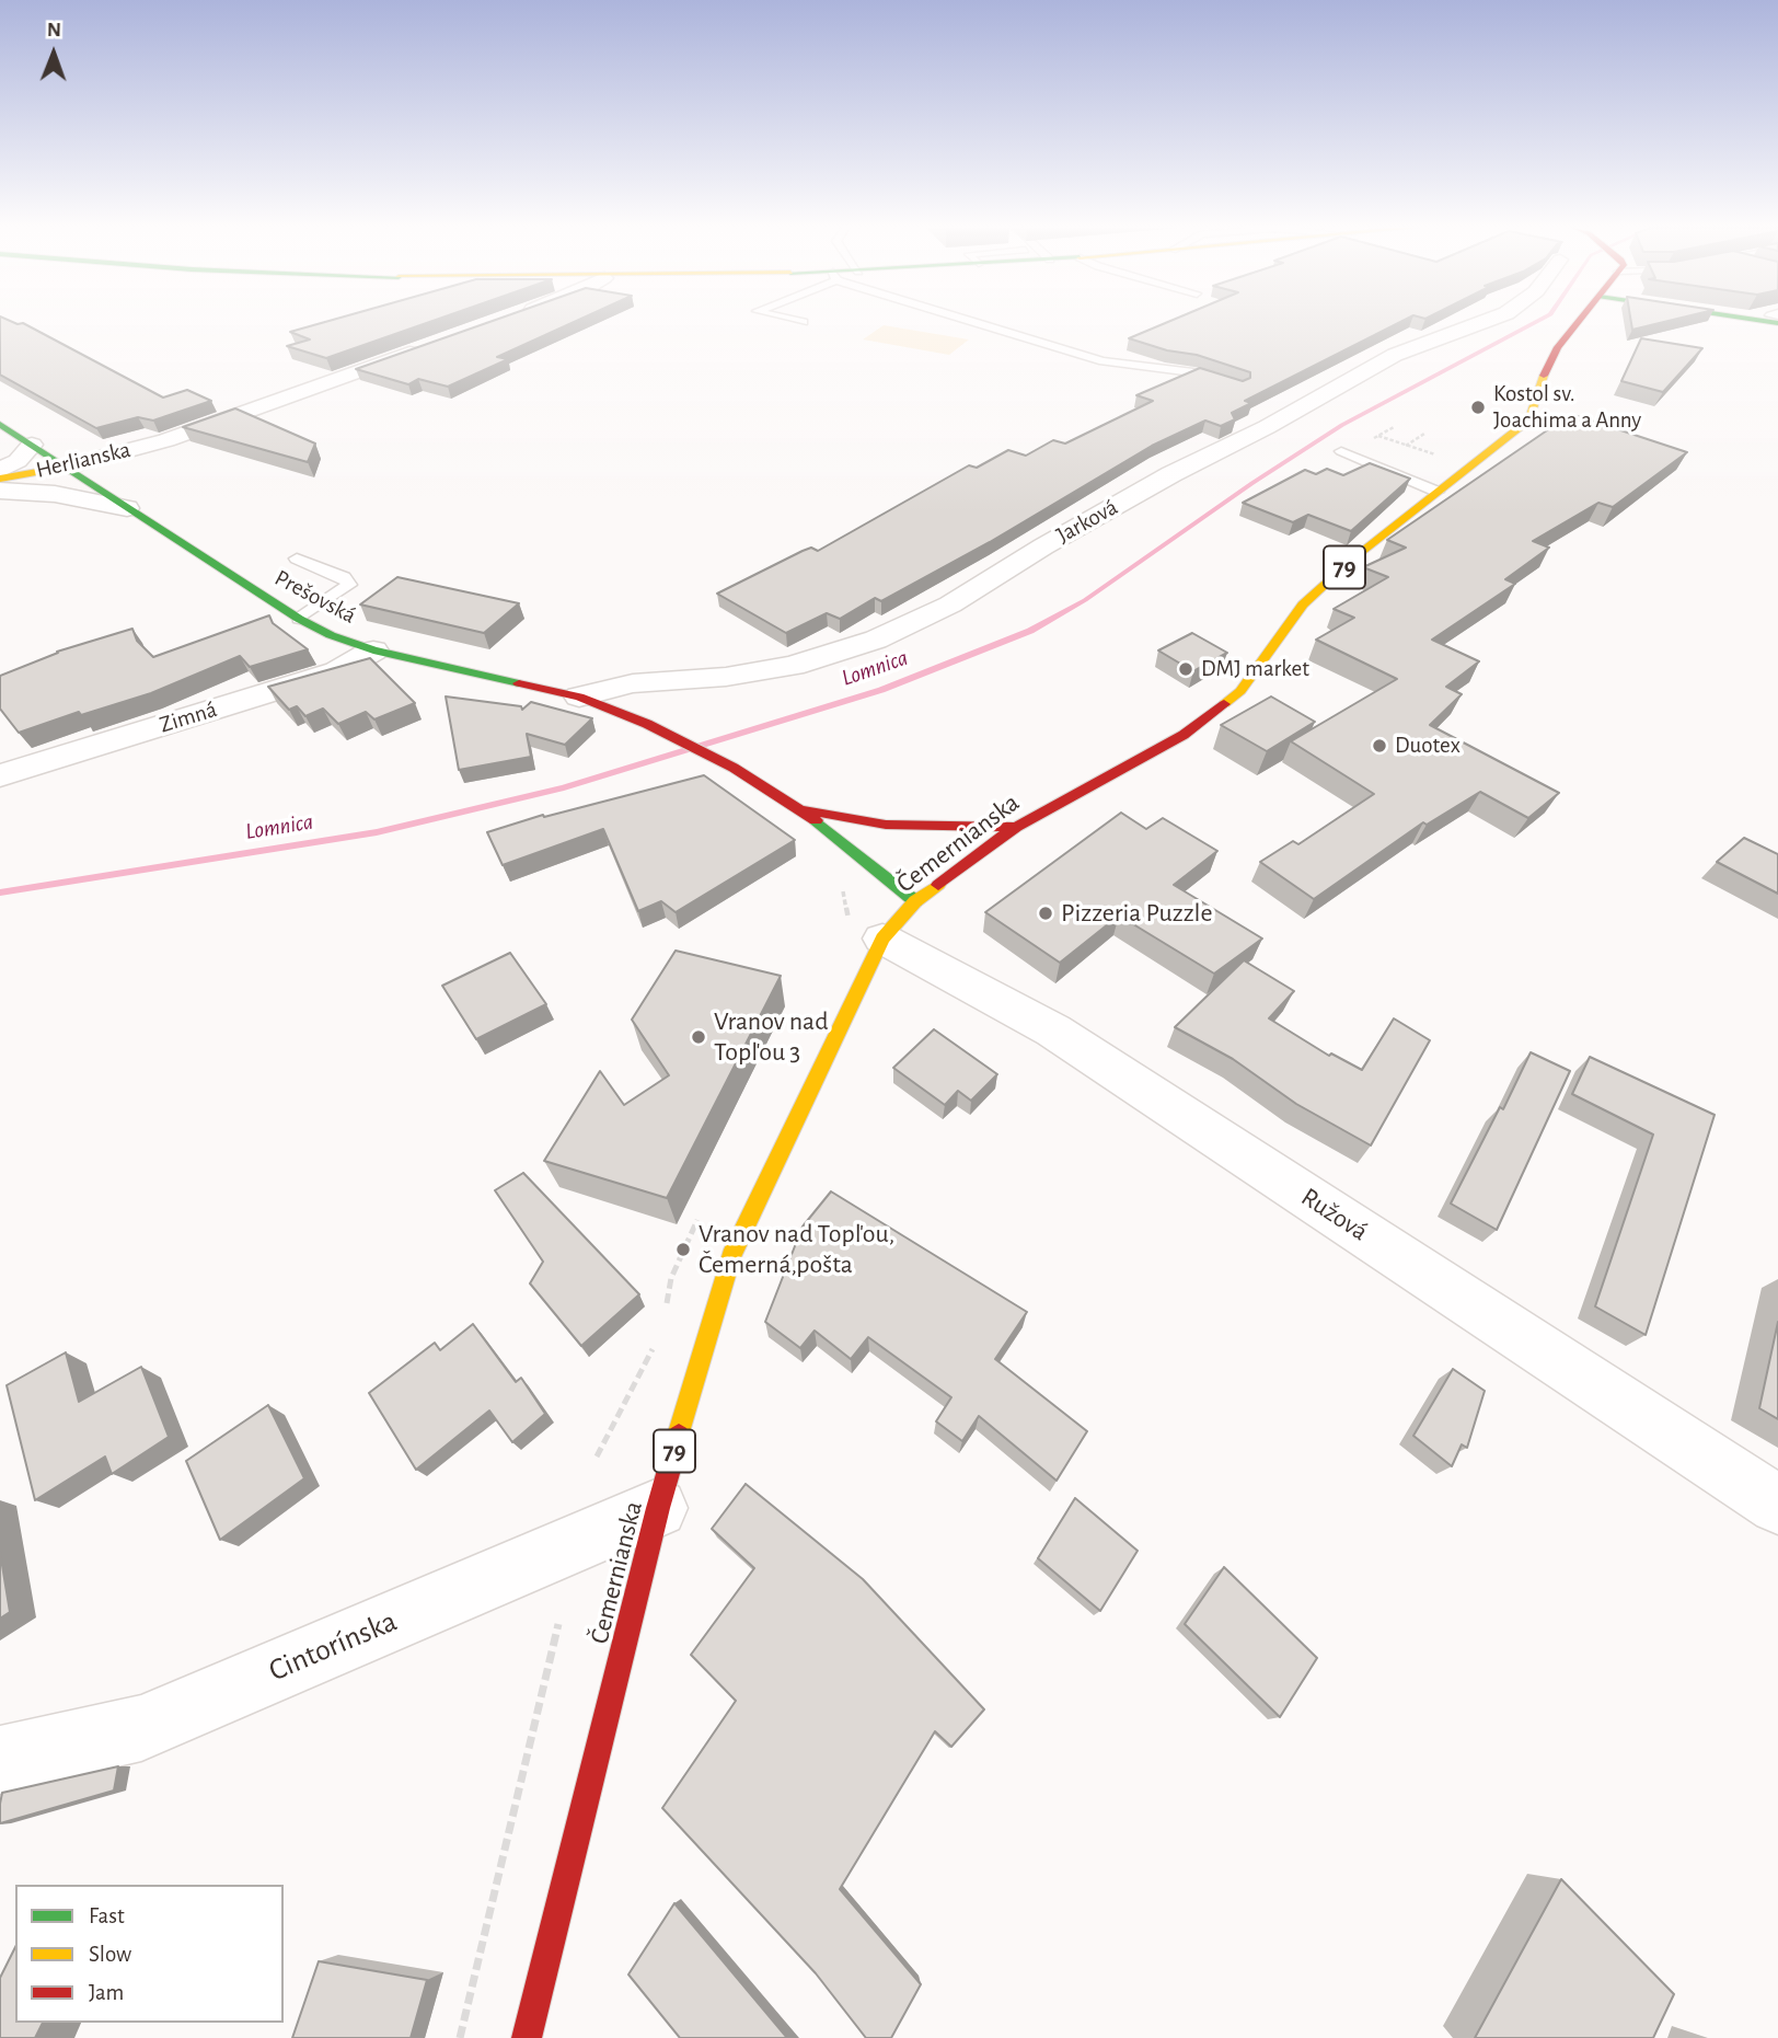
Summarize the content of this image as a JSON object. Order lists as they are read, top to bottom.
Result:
{
  "streets": {
    "main road": [
      "Herlianska",
      "79",
      "Prešovská",
      "Čemernianska"
    ],
    "street": [
      "Jarková",
      "Zimná",
      "Ružová",
      "Cintorínska"
    ]
  },
  "crossings": [
    ["Herlianska", "Prešovská"],
    ["Jarková", "Prešovská"],
    ["Prešovská", "Zimná"],
    ["Čemernianska", "Ružová"],
    ["Čemernianska", "Cintorínska"]
  ],
  "water": ["Lomnica"],
  "places": [
    "Kostol sv. Joachima a Anny",
    "DMJ market",
    "Duotex",
    "Pizzeria Puzzle",
    "Vranov nad Topľou 3",
    "Vranov nad Topľou, Čemerná,pošta"
  ],
  "legend": ["Fast", "Slow", "Jam"],
  "north": "top"
}
